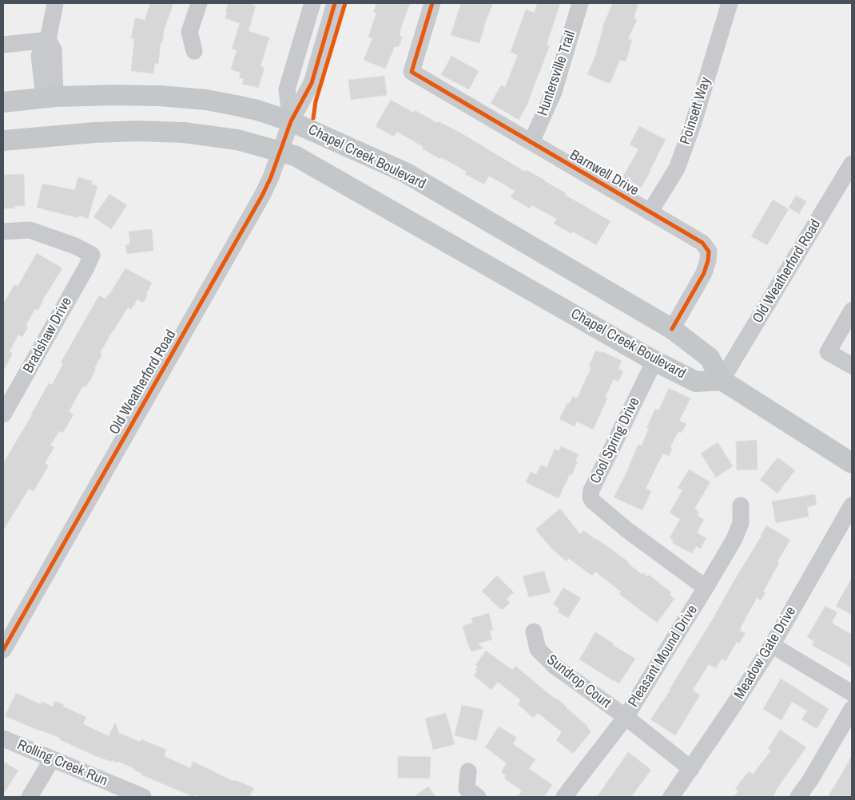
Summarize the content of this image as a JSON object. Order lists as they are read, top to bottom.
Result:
{
  "streets": {
    "main road": ["Chapel Creek Boulevard"],
    "street": [
      "Huntersville Trail",
      "Poinsett Way",
      "Barnwell Drive",
      "Old Weatherford Road",
      "Bradshaw Drive",
      "Cool Spring Drive",
      "Meadow Gate Drive",
      "Pleasant Mound Drive",
      "Sundrop Court",
      "Rolling Creek Run"
    ]
  },
  "crossings": [
    ["Huntersville Trail", "Barnwell Drive"],
    ["Poinsett Way", "Barnwell Drive"],
    ["Chapel Creek Boulevard", "Barnwell Drive"],
    ["Chapel Creek Boulevard", "Old Weatherford Road"],
    ["Chapel Creek Boulevard", "Cool Spring Drive"],
    ["Cool Spring Drive", "Pleasant Mound Drive"],
    ["Meadow Gate Drive", "Sundrop Court"],
    ["Pleasant Mound Drive", "Sundrop Court"]
  ]
}
